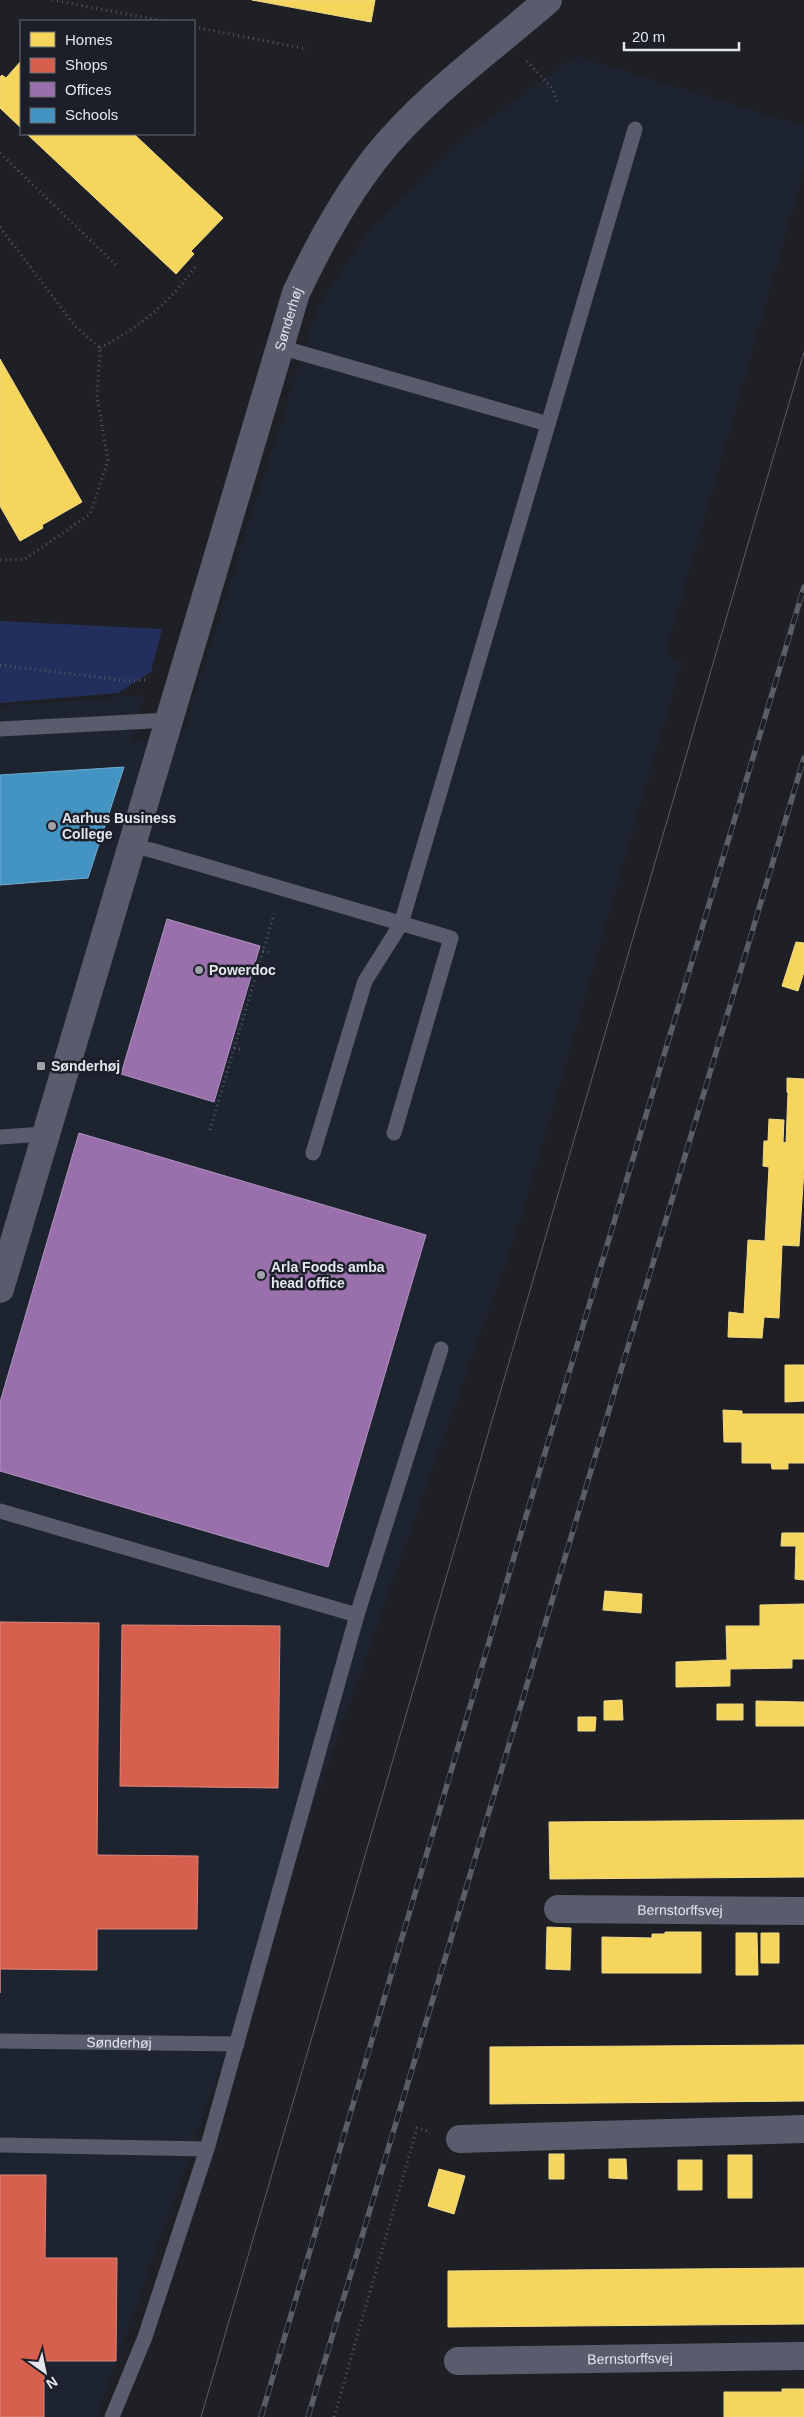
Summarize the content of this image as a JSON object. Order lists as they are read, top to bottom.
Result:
{
  "streets": {
    "street": ["Sønderhøj", "Bernstorffsvej"]
  },
  "places": {
    "other": ["Aarhus Business College", "Powerdoc", "Arla Foods amba head office"],
    "transit": ["Sønderhøj"]
  },
  "legend": [
    "Homes",
    "Shops",
    "Offices",
    "Schools"
  ],
  "scale_bar": "20 m",
  "north": "bottom right"
}
